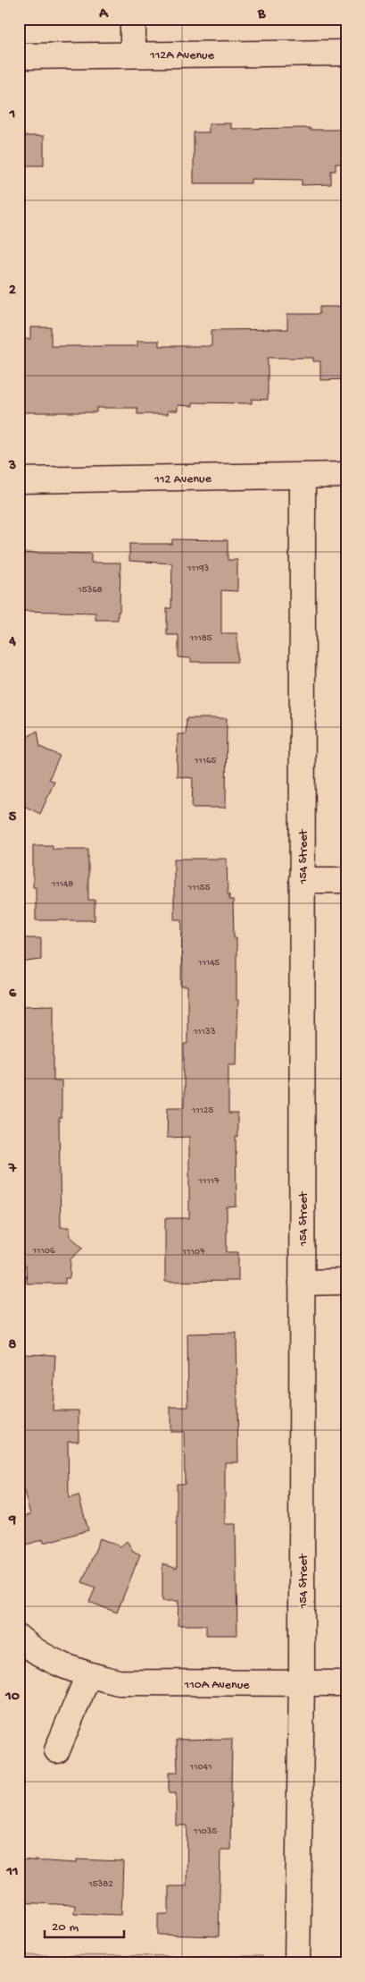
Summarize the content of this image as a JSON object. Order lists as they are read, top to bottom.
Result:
{
  "streets": {
    "street": [
      "112A Avenue",
      "112 Avenue",
      "154 Street",
      "110A Avenue"
    ]
  },
  "crossings": [
    ["112 Avenue", "154 Street"],
    ["154 Street", "110A Avenue"]
  ],
  "house_numbers": [
    "11193",
    "15368",
    "11185",
    "11165",
    "11148",
    "11155",
    "11145",
    "11133",
    "11125",
    "11117",
    "11106",
    "11107",
    "11041",
    "11035",
    "15382"
  ],
  "scale_bar": "20 m",
  "grid": {
    "columns": ["A", "B"],
    "rows": [
      "1",
      "2",
      "3",
      "4",
      "5",
      "6",
      "7",
      "8",
      "9",
      "10",
      "11"
    ]
  }
}
